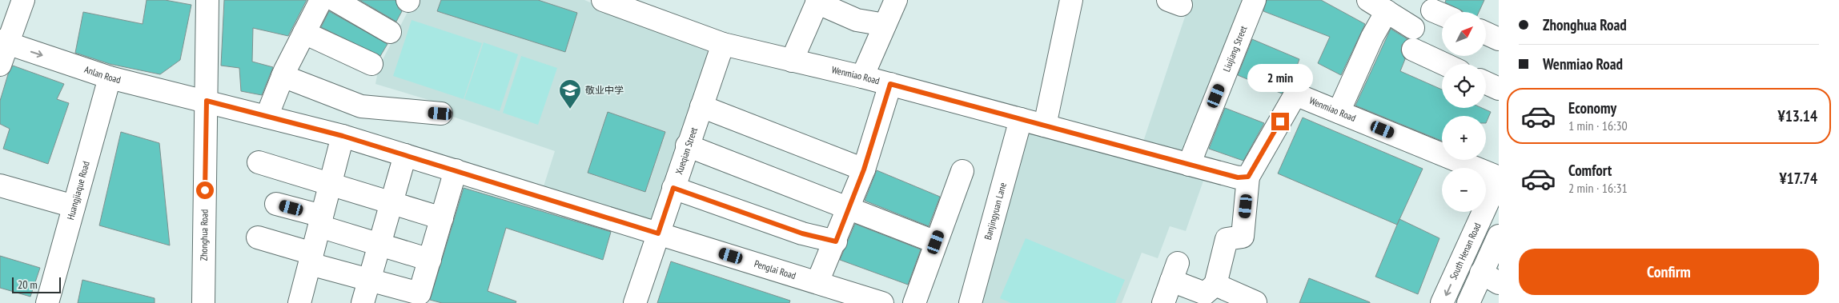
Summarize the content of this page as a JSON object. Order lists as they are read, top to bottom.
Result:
{
  "streets": {
    "street": [
      "Liujiang Street",
      "Anlan Road",
      "Wenmiao Road",
      "Xueqian Street",
      "Huangjiaque Road",
      "Banjingyuan Lane",
      "Zhonghua Road",
      "South Henan Road",
      "Penglai Road"
    ]
  },
  "crossings": [
    ["Liujiang Street", "Wenmiao Road"],
    ["Anlan Road", "Huangjiaque Road"],
    ["Anlan Road", "Zhonghua Road"],
    ["Anlan Road", "Penglai Road"],
    ["Wenmiao Road", "Xueqian Street"],
    ["Wenmiao Road", "Banjingyuan Lane"],
    ["Wenmiao Road", "South Henan Road"],
    ["Xueqian Street", "Penglai Road"],
    ["Zhonghua Road", "Penglai Road"]
  ],
  "places": {
    "school or university": ["敬业中学"]
  },
  "scale_bar": "20 m",
  "north": "top right",
  "page": {
    "banner": ["Zhonghua Road", "Wenmiao Road"],
    "map_buttons": ["+", "−"],
    "bubble": "2 min",
    "list": [
      {
        "name": "Economy",
        "note": "1 min · 16:30",
        "value": "¥13.14"
      },
      {
        "name": "Comfort",
        "note": "2 min · 16:31",
        "value": "¥17.74"
      }
    ],
    "buttons": "Confirm",
    "scale": "20 m"
  }
}
